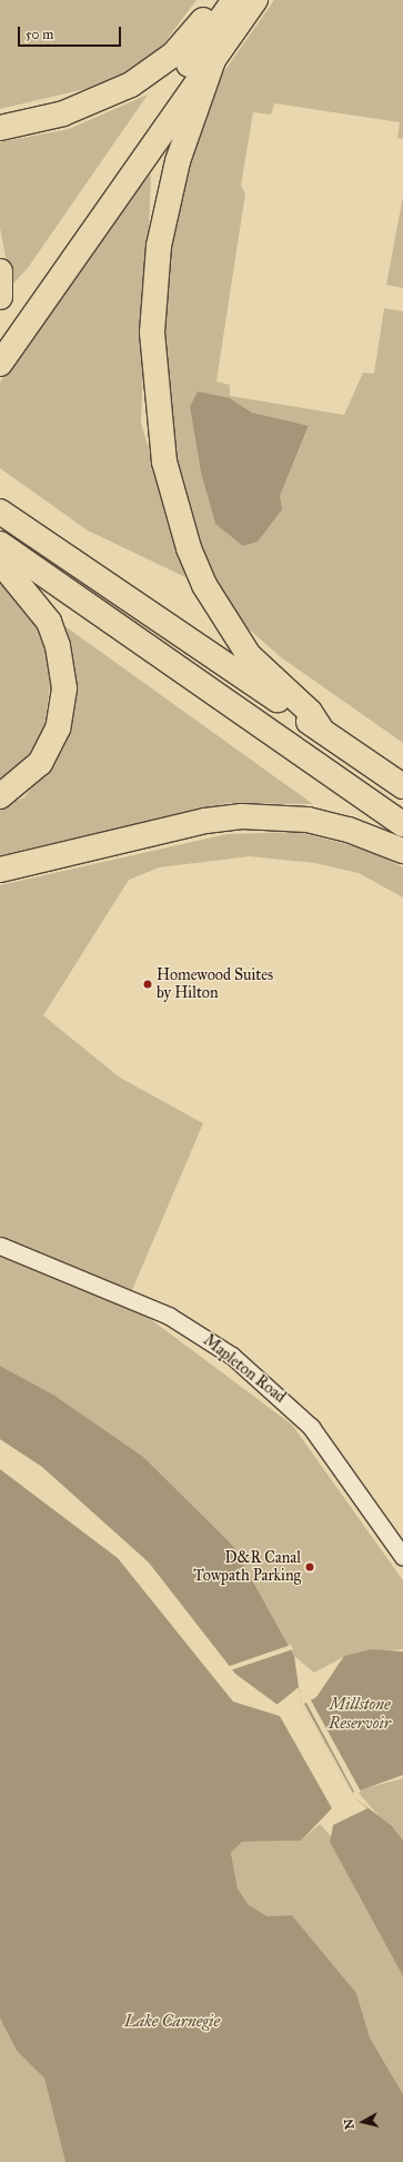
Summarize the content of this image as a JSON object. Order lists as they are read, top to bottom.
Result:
{
  "streets": {
    "street": ["Mapleton Road"]
  },
  "water": ["Millstone Reservoir", "Lake Carnegie"],
  "places": ["Homewood Suites by Hilton", "D&R Canal Towpath Parking"],
  "scale_bar": "50 m",
  "north": "left"
}
